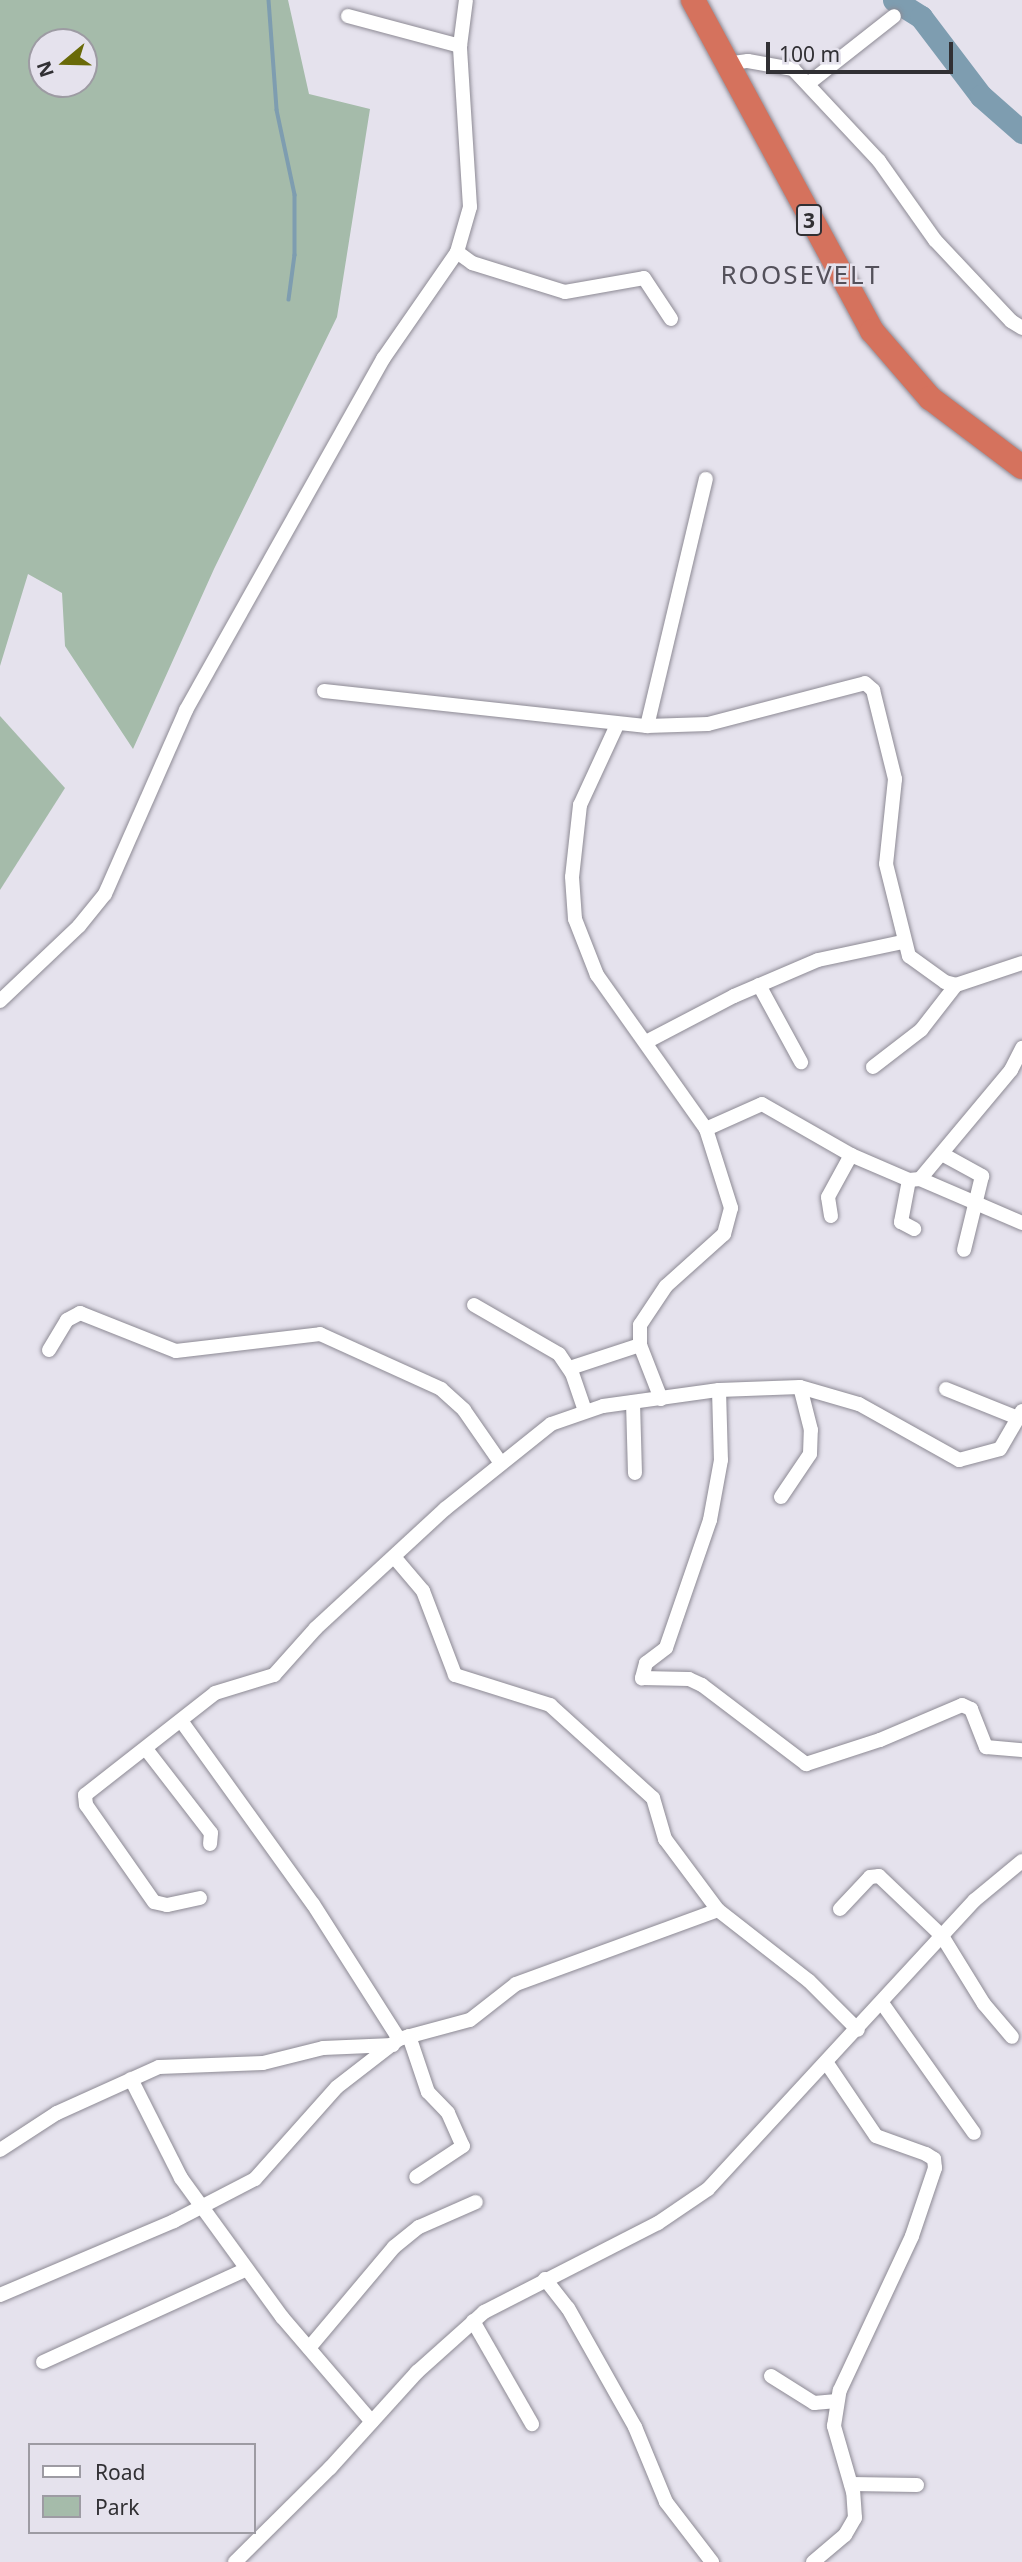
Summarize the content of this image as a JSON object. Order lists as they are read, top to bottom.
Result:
{
  "streets": {
    "highway": ["3"]
  },
  "districts": ["ROOSEVELT"],
  "legend": ["Road", "Park"],
  "scale_bar": "100 m",
  "north": "left"
}
